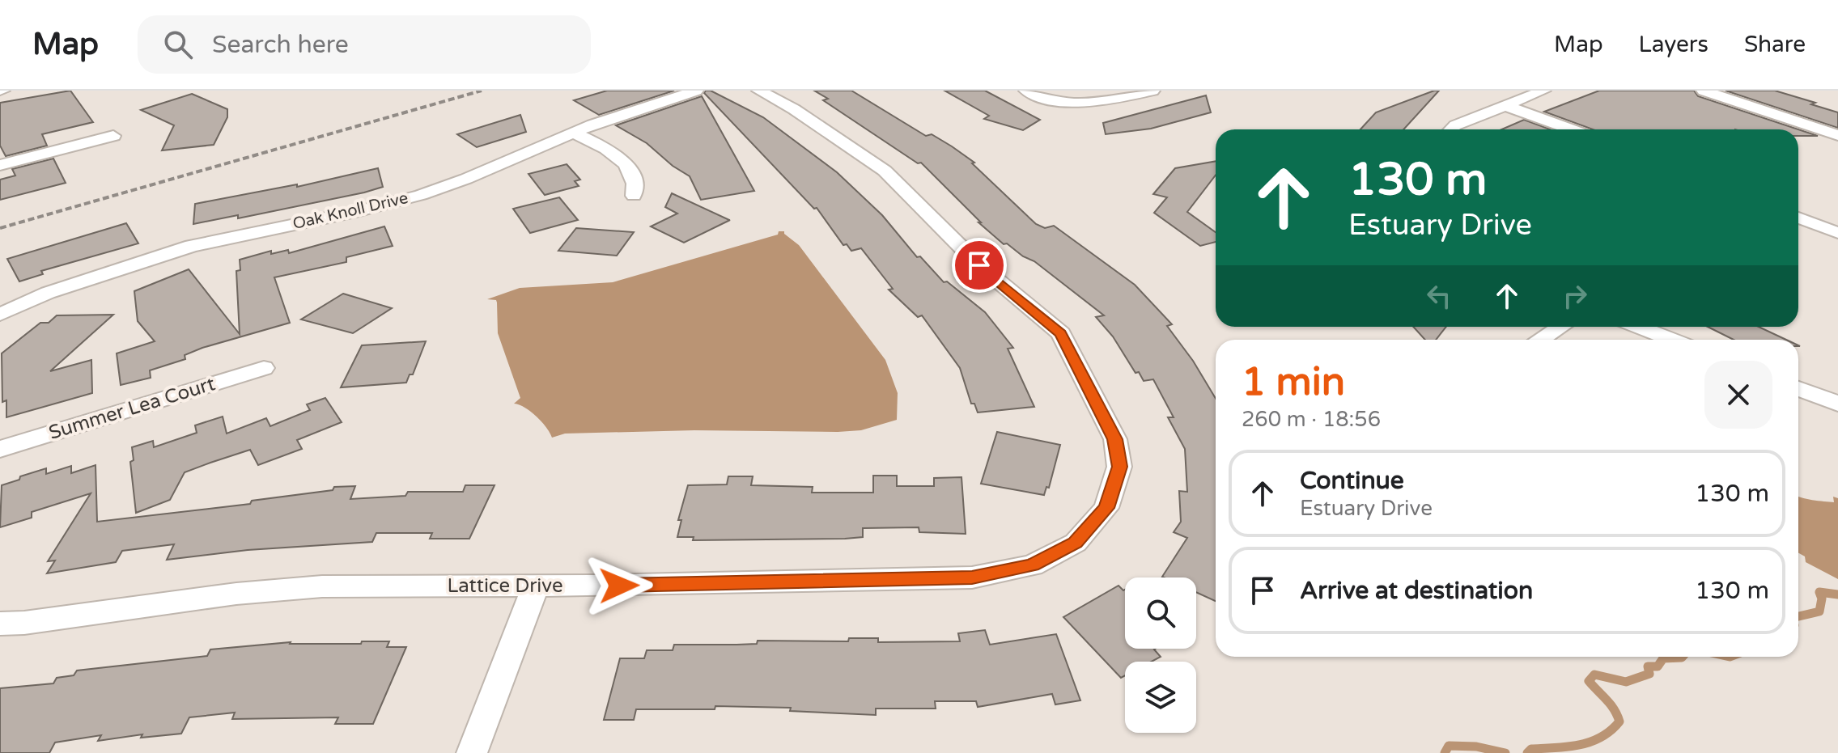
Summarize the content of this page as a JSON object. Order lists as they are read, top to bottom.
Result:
{
  "streets": {
    "street": ["Oak Knoll Drive", "Summer Lea Court", "Lattice Drive"]
  },
  "page": {
    "header": "Map",
    "search": "Search here",
    "nav": ["Map", "Layers", "Share"],
    "turn": ["130 m", "Estuary Drive"],
    "heading": ["1 min", "260 m · 18:56"],
    "list": [
      {
        "name": "Continue",
        "note": "Estuary Drive",
        "value": "130 m"
      },
      {
        "name": "Arrive at destination",
        "value": "130 m"
      }
    ]
  }
}
